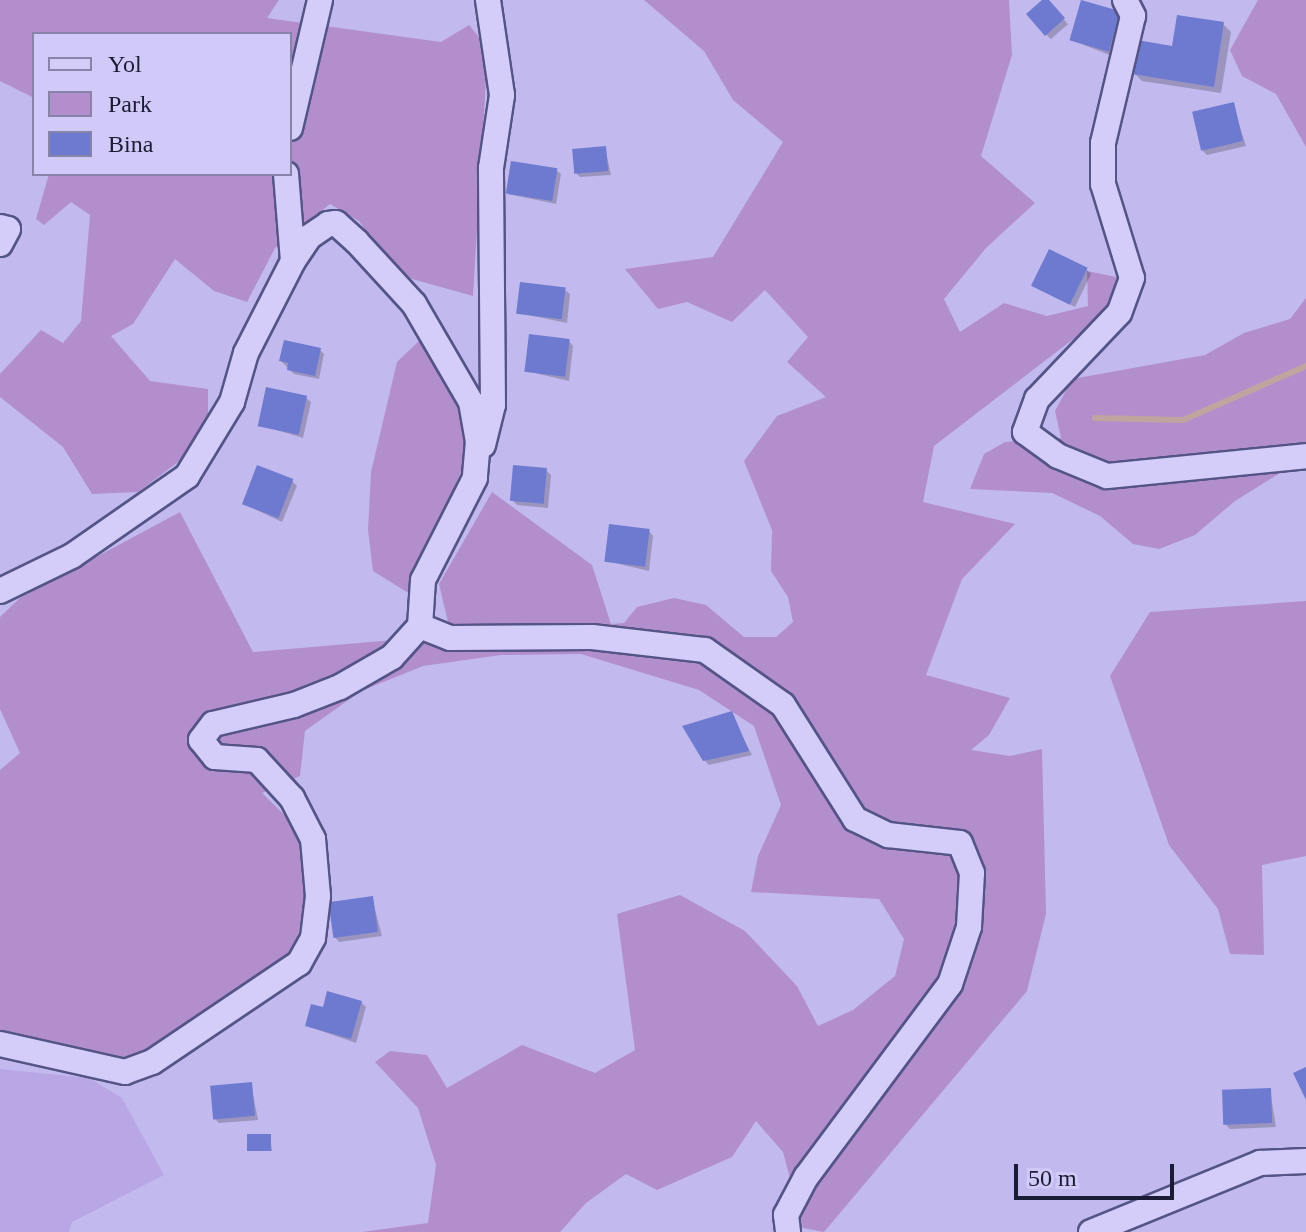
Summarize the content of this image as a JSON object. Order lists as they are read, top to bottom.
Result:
{
  "legend": ["Yol", "Park", "Bina"],
  "scale_bar": "50 m"
}
